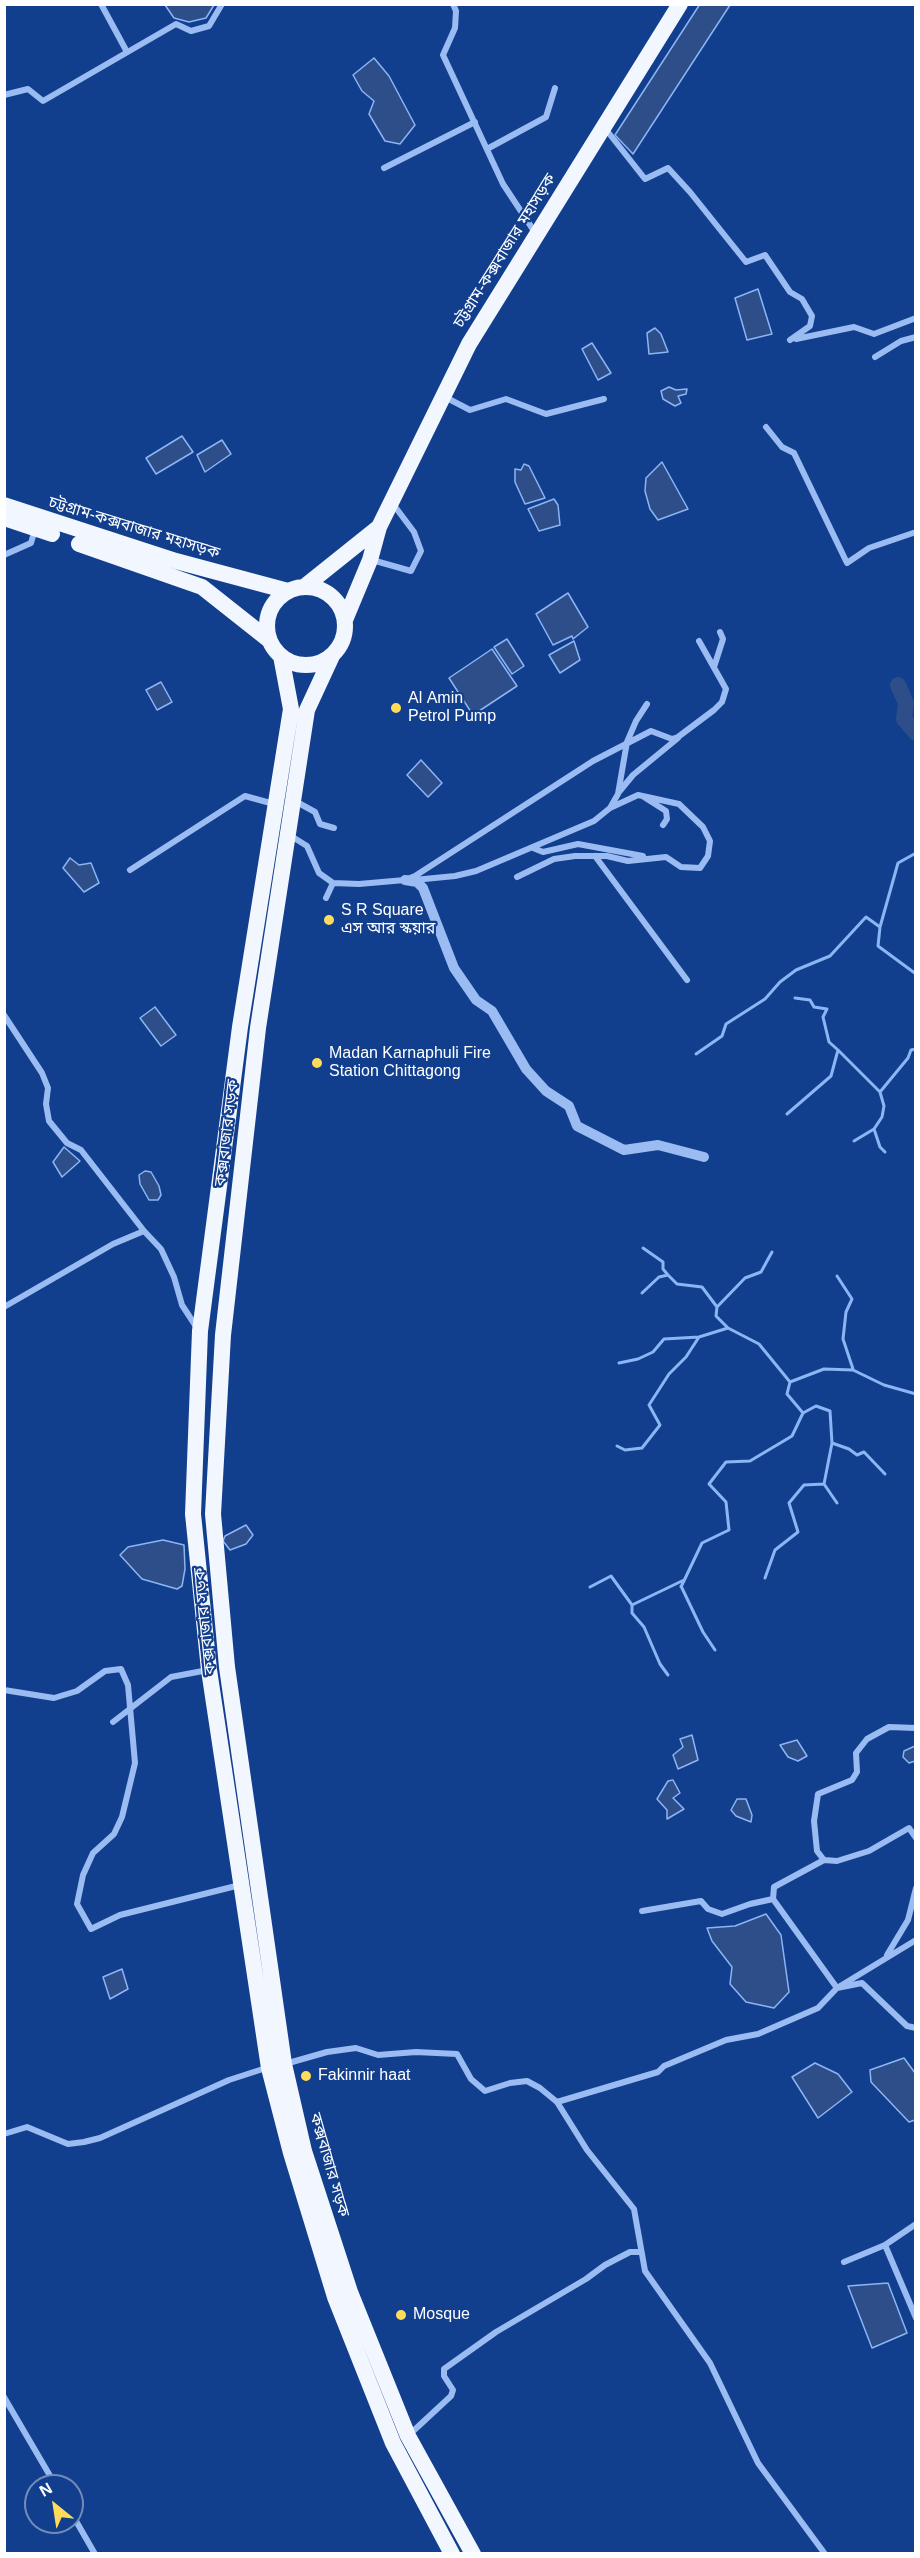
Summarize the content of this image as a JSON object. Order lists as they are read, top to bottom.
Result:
{
  "streets": {
    "highway": ["চট্টগ্রাম-কক্সবাজার মহাসড়ক", "কক্সবাজার সড়ক"]
  },
  "crossings": [
    ["চট্টগ্রাম-কক্সবাজার মহাসড়ক", "কক্সবাজার সড়ক"]
  ],
  "places": [
    "Al Amin Petrol Pump",
    "S R Square এস আর স্কয়ার",
    "Madan Karnaphuli Fire Station Chittagong",
    "Fakinnir haat",
    "Mosque"
  ],
  "north": "top left"
}
